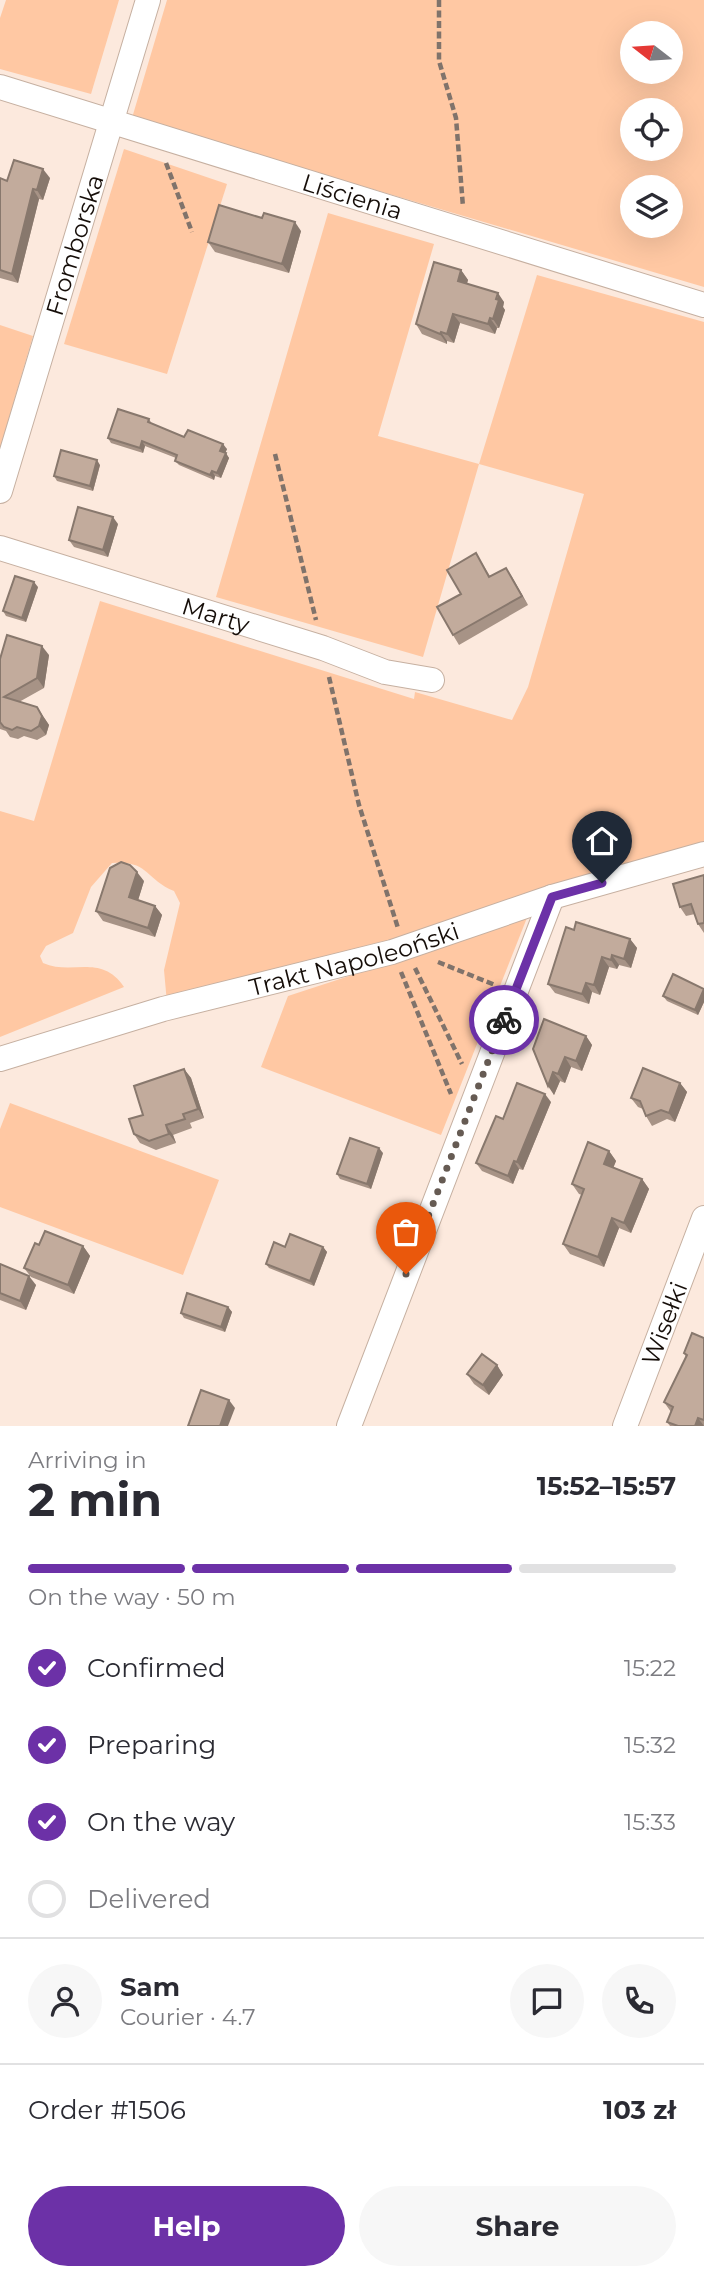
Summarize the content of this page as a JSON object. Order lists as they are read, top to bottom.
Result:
{
  "streets": {
    "street": [
      "Liścienia",
      "Fromborska",
      "Marty",
      "Trakt Napoleoński",
      "Wisełki"
    ]
  },
  "crossings": [
    ["Liścienia", "Fromborska"]
  ],
  "north": "left",
  "page": {
    "heading": ["2 min", "Arriving in", "15:52–15:57"],
    "panel": [
      "Sam",
      "Courier · 4.7",
      "Order #1506",
      "103 zł"
    ],
    "bar": "On the way · 50 m",
    "list": [
      ["Confirmed", "15:22"],
      ["Preparing", "15:32"],
      ["On the way", "15:33"],
      "Delivered"
    ],
    "buttons": ["Help", "Share"]
  }
}
